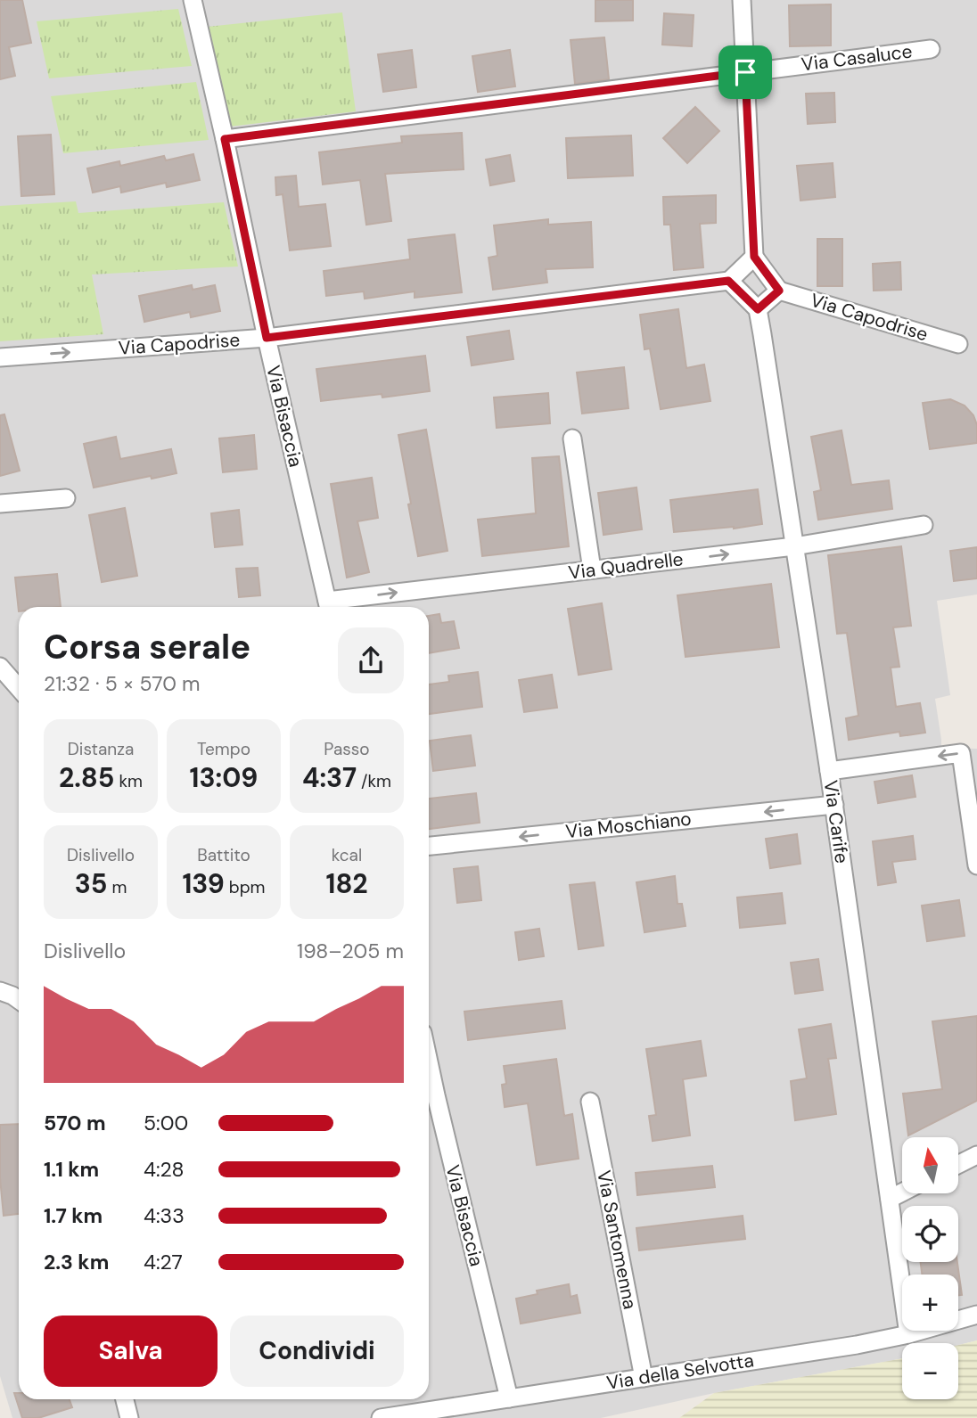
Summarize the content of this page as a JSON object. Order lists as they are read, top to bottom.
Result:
{
  "streets": {
    "street": [
      "Via Casaluce",
      "Via Capodrise",
      "Via Bisaccia",
      "Via Quadrelle",
      "Via Carife",
      "Via Moschiano",
      "Via Santomenna",
      "Via della Selvotta"
    ]
  },
  "crossings": [
    ["Via Casaluce", "Via Bisaccia"],
    ["Via Capodrise", "Via Bisaccia"],
    ["Via Bisaccia", "Via Quadrelle"],
    ["Via Bisaccia", "Via della Selvotta"],
    ["Via Quadrelle", "Via Carife"],
    ["Via Carife", "Via Moschiano"],
    ["Via Carife", "Via della Selvotta"],
    ["Via Santomenna", "Via della Selvotta"]
  ],
  "one_way": ["Via Quadrelle", "Via Moschiano"],
  "north": "top",
  "page": {
    "heading": ["Corsa serale", "21:32 · 5 × 570 m"],
    "stats": [
      ["Distanza", "2.85 km"],
      ["Tempo", "13:09"],
      ["Passo", "4:37 /km"],
      ["Dislivello", "35 m"],
      ["Battito", "139 bpm"],
      ["kcal", "182"]
    ],
    "chart": ["Dislivello", "198–205 m"],
    "list": [
      {
        "name": "570 m",
        "note": "5:00"
      },
      {
        "name": "1.1 km",
        "note": "4:28"
      },
      {
        "name": "1.7 km",
        "note": "4:33"
      },
      {
        "name": "2.3 km",
        "note": "4:27"
      }
    ],
    "map_buttons": ["+", "−"],
    "buttons": ["Salva", "Condividi"]
  }
}
